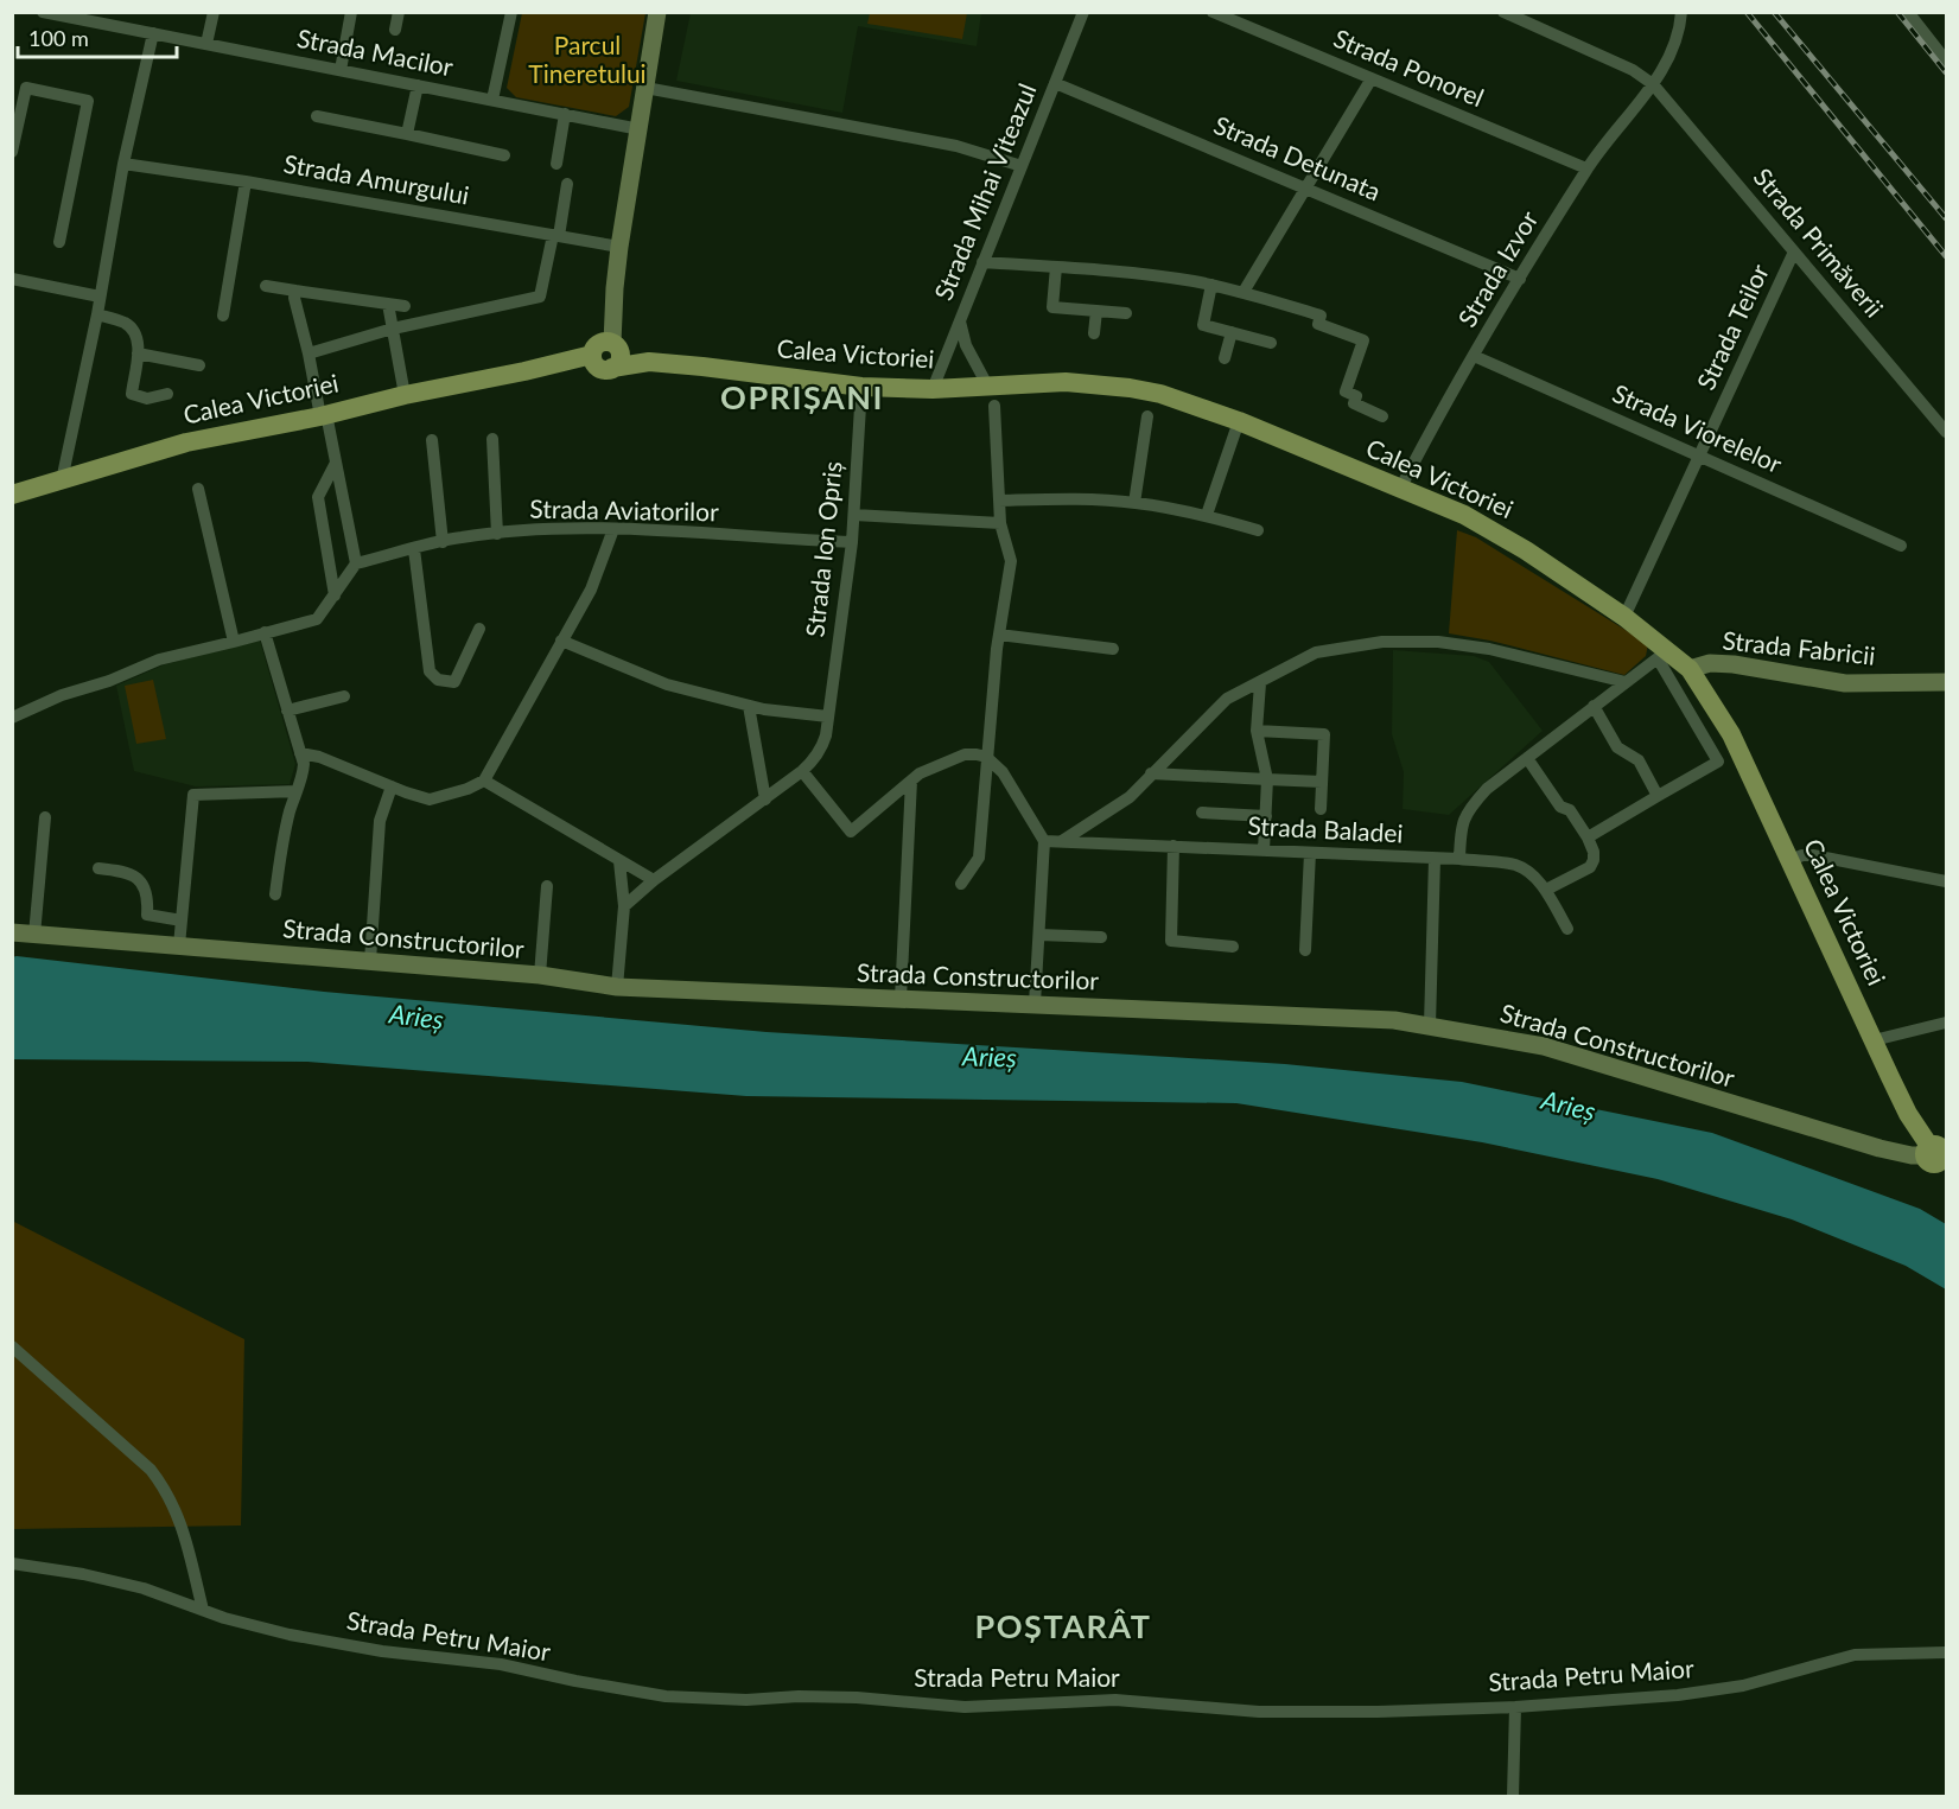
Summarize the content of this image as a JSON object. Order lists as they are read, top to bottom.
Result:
{
  "streets": {
    "main road": ["Calea Victoriei"],
    "street": [
      "Strada Macilor",
      "Strada Ponorel",
      "Strada Detunata",
      "Strada Amurgului",
      "Strada Mihai Viteazul",
      "Strada Primăverii",
      "Strada Izvor",
      "Strada Teilor",
      "Strada Viorelelor",
      "Strada Aviatorilor",
      "Strada Ion Opriș",
      "Strada Fabricii",
      "Strada Baladei",
      "Strada Constructorilor",
      "Strada Petru Maior"
    ]
  },
  "crossings": [
    ["Strada Ponorel", "Strada Izvor"],
    ["Strada Detunata", "Strada Mihai Viteazul"],
    ["Strada Detunata", "Strada Izvor"],
    ["Strada Mihai Viteazul", "Calea Victoriei"],
    ["Strada Primăverii", "Strada Izvor"],
    ["Strada Primăverii", "Strada Teilor"],
    ["Strada Izvor", "Calea Victoriei"],
    ["Strada Izvor", "Strada Viorelelor"],
    ["Strada Teilor", "Calea Victoriei"],
    ["Strada Teilor", "Strada Viorelelor"],
    ["Calea Victoriei", "Strada Ion Opriș"],
    ["Calea Victoriei", "Strada Fabricii"],
    ["Calea Victoriei", "Strada Constructorilor"],
    ["Strada Aviatorilor", "Strada Ion Opriș"]
  ],
  "districts": ["OPRIȘANI", "POȘTARÂT"],
  "water": ["Arieș"],
  "parks": ["Parcul Tineretului"],
  "scale_bar": "100 m"
}
